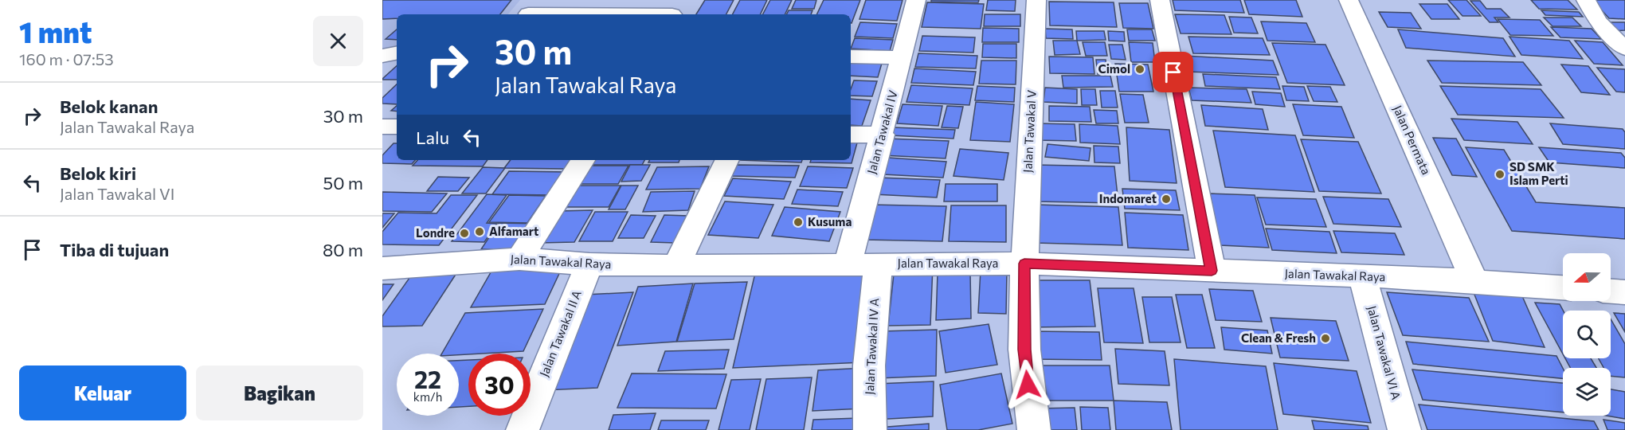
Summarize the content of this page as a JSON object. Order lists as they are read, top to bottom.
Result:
{
  "streets": {
    "street": [
      "Jalan Tawakal V",
      "Jalan Tawakal IV",
      "Jalan Permata",
      "Jalan Tawakal Raya",
      "Jalan Tawakal II A",
      "Jalan Tawakal IV A",
      "Jalan Tawakal VI A"
    ]
  },
  "crossings": [
    ["Jalan Tawakal V", "Jalan Tawakal Raya"],
    ["Jalan Tawakal IV", "Jalan Tawakal Raya"],
    ["Jalan Permata", "Jalan Tawakal Raya"],
    ["Jalan Tawakal Raya", "Jalan Tawakal II A"],
    ["Jalan Tawakal Raya", "Jalan Tawakal IV A"],
    ["Jalan Tawakal Raya", "Jalan Tawakal VI A"]
  ],
  "places": [
    "Cimol",
    "SD SMK Islam Perti",
    "Indomaret",
    "Kusuma",
    "Alfamart",
    "Londre",
    "Clean & Fresh"
  ],
  "north": "left",
  "page": {
    "heading": ["1 mnt", "160 m · 07:53"],
    "turn": ["30 m", "Jalan Tawakal Raya"],
    "list": [
      {
        "name": "Belok kanan",
        "note": "Jalan Tawakal Raya",
        "value": "30 m"
      },
      {
        "name": "Belok kiri",
        "note": "Jalan Tawakal VI",
        "value": "50 m"
      },
      {
        "name": "Tiba di tujuan",
        "value": "80 m"
      }
    ],
    "then": "Lalu",
    "speed": "22 km/h",
    "limit": "30",
    "buttons": ["Keluar", "Bagikan"]
  }
}
